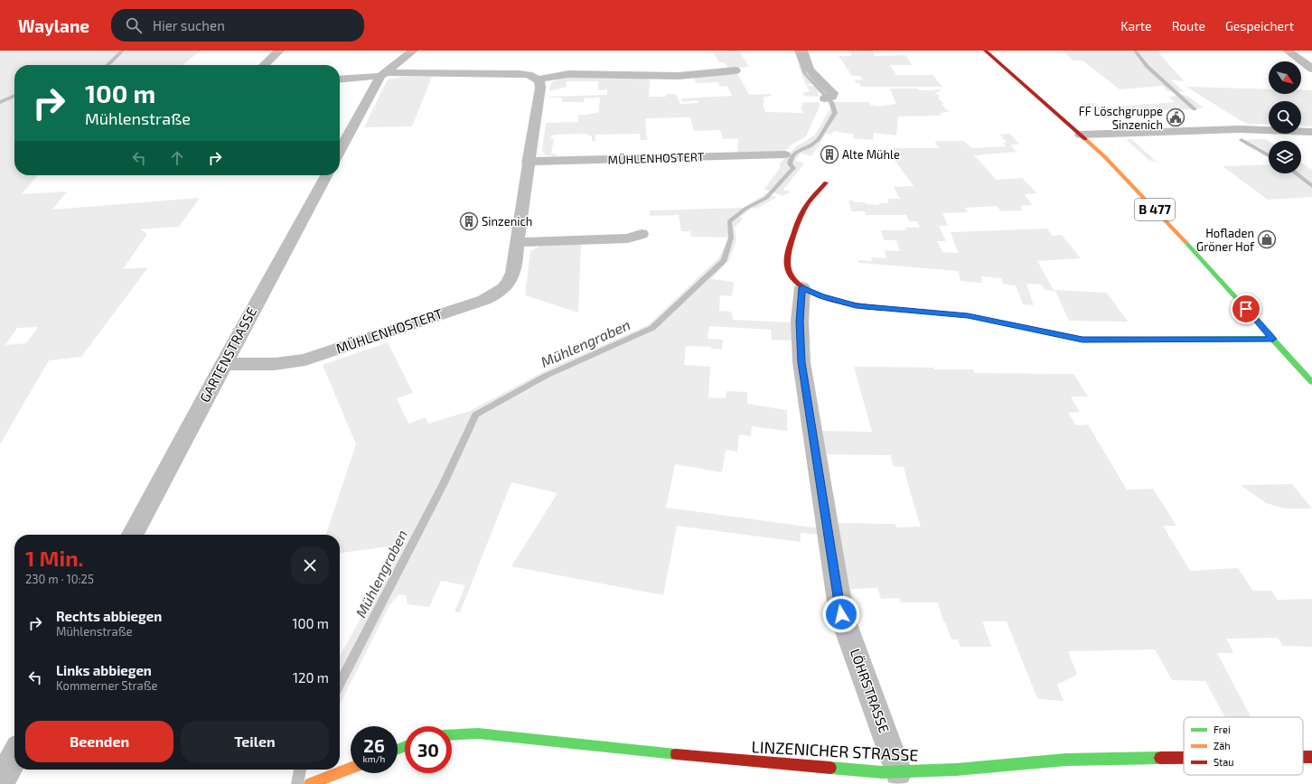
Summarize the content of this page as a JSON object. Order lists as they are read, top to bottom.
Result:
{
  "streets": {
    "main road": ["B 477", "LINZENICHER STRASSE"],
    "street": ["MÜHLENHOSTERT", "GARTENSTRASSE", "LÖHRSTRASSE"]
  },
  "crossings": [
    ["MÜHLENHOSTERT", "GARTENSTRASSE"],
    ["LÖHRSTRASSE", "LINZENICHER STRASSE"]
  ],
  "water": ["Mühlengraben"],
  "places": {
    "public building": ["FF Löschgruppe Sinzenich"],
    "building": ["Alte Mühle", "Sinzenich"],
    "shop": ["Hofladen Gröner Hof"]
  },
  "legend": ["Frei", "Zäh", "Stau"],
  "north": "bottom right",
  "page": {
    "header": "Waylane",
    "search": "Hier suchen",
    "nav": ["Karte", "Route", "Gespeichert"],
    "turn": ["100 m", "Mühlenstraße"],
    "heading": ["1 Min.", "230 m · 10:25"],
    "list": [
      {
        "name": "Rechts abbiegen",
        "note": "Mühlenstraße",
        "value": "100 m"
      },
      {
        "name": "Links abbiegen",
        "note": "Kommerner Straße",
        "value": "120 m"
      }
    ],
    "buttons": ["Beenden", "Teilen"],
    "speed": "26 km/h",
    "limit": "30"
  }
}
